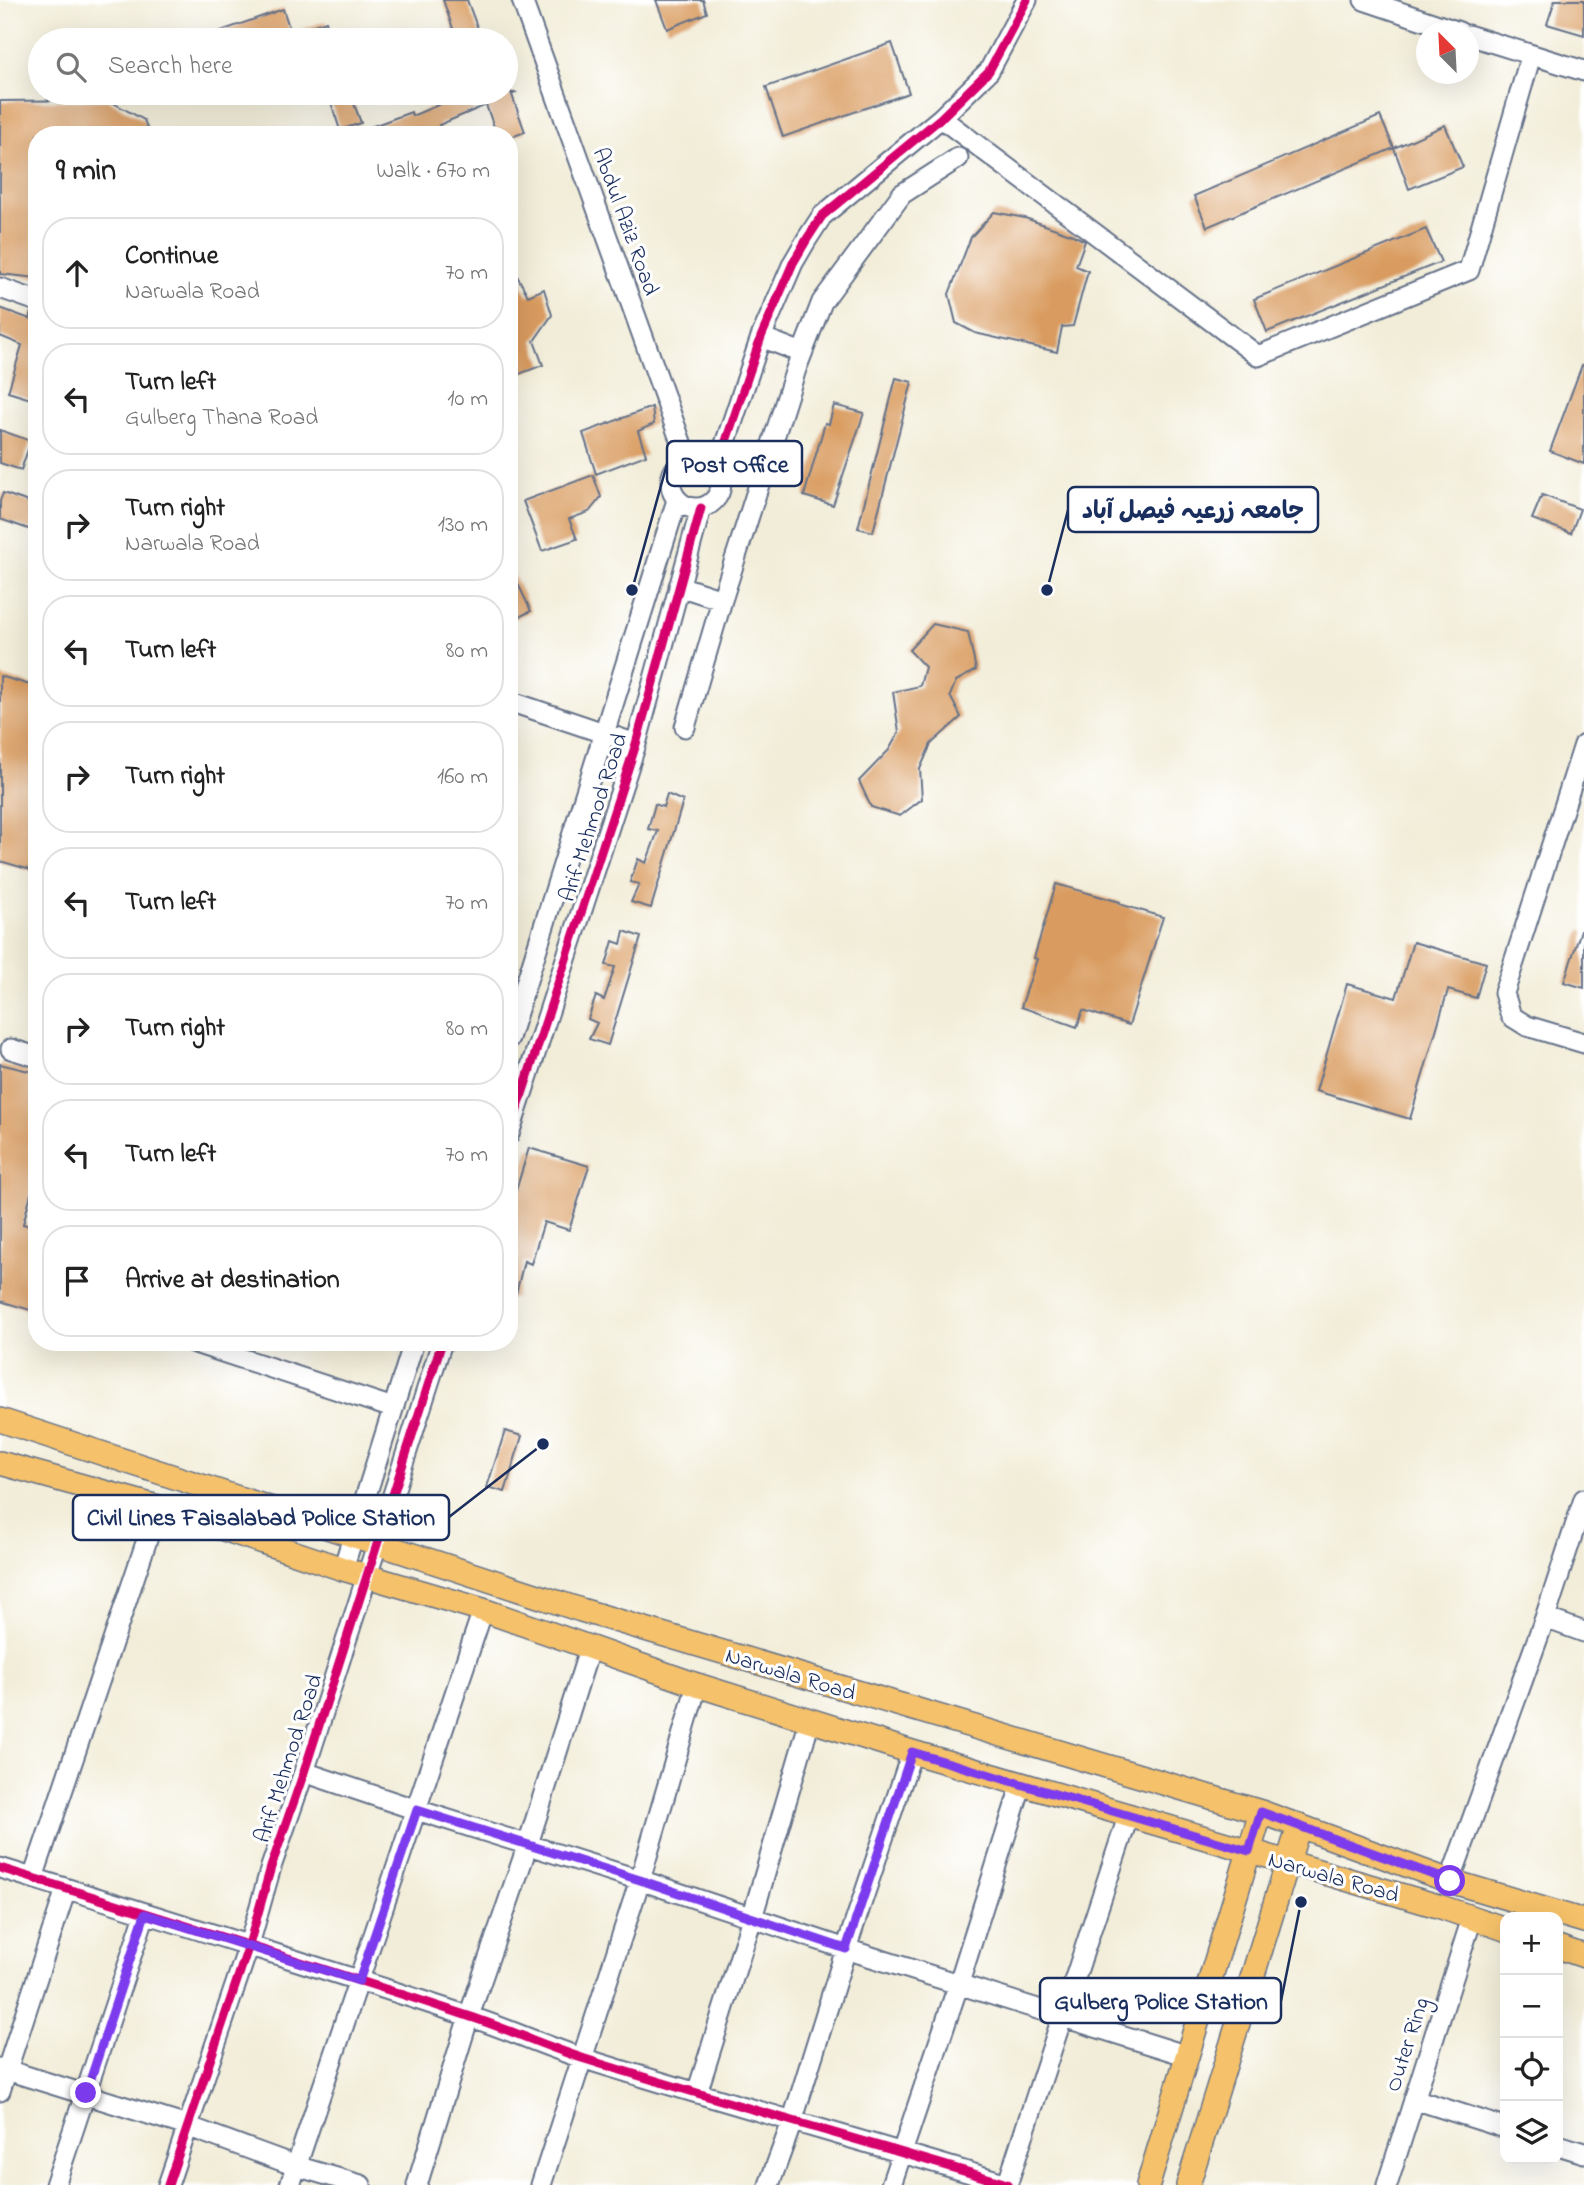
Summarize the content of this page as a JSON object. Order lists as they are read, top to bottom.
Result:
{
  "streets": {
    "main road": ["Narwala Road"],
    "street": ["Abdul Aziz Road", "Arif Mehmod Road", "Outer Ring"]
  },
  "crossings": [
    ["Abdul Aziz Road", "Arif Mehmod Road"],
    ["Arif Mehmod Road", "Narwala Road"],
    ["Narwala Road", "Outer Ring"]
  ],
  "places": [
    "Post Office",
    "جامعہ زرعیہ فیصل آباد",
    "Civil Lines Faisalabad Police Station",
    "Gulberg Police Station"
  ],
  "north": "top left",
  "page": {
    "search": "Search here",
    "heading": ["9 min", "Walk · 670 m"],
    "list": [
      ["Continue", "Narwala Road", "70 m"],
      ["Turn left", "Gulberg Thana Road", "10 m"],
      ["Turn right", "Narwala Road", "130 m"],
      ["Turn left", "80 m"],
      ["Turn right", "160 m"],
      ["Turn left", "70 m"],
      ["Turn right", "80 m"],
      ["Turn left", "70 m"],
      "Arrive at destination"
    ],
    "map_buttons": ["+", "−"]
  }
}
